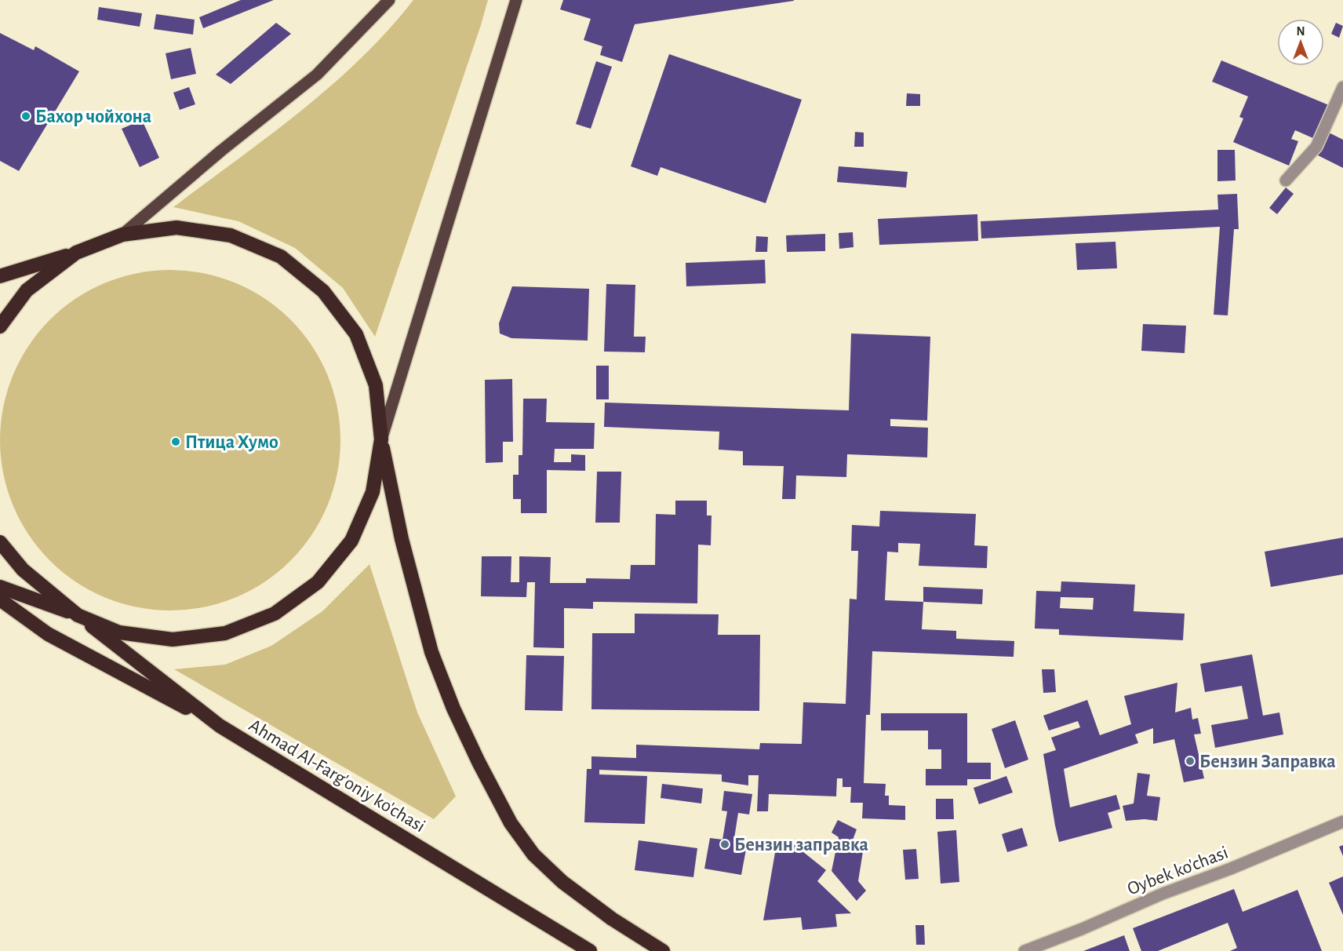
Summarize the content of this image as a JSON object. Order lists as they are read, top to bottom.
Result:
{
  "streets": {
    "highway": ["Ahmad Al-Farg'oniy ko'chasi"],
    "street": ["Oybek ko'chasi"]
  },
  "places": [
    "Бахор чойхона",
    "Птица Хумо",
    "Бензин Заправка",
    "Бензин заправка"
  ],
  "north": "top"
}
